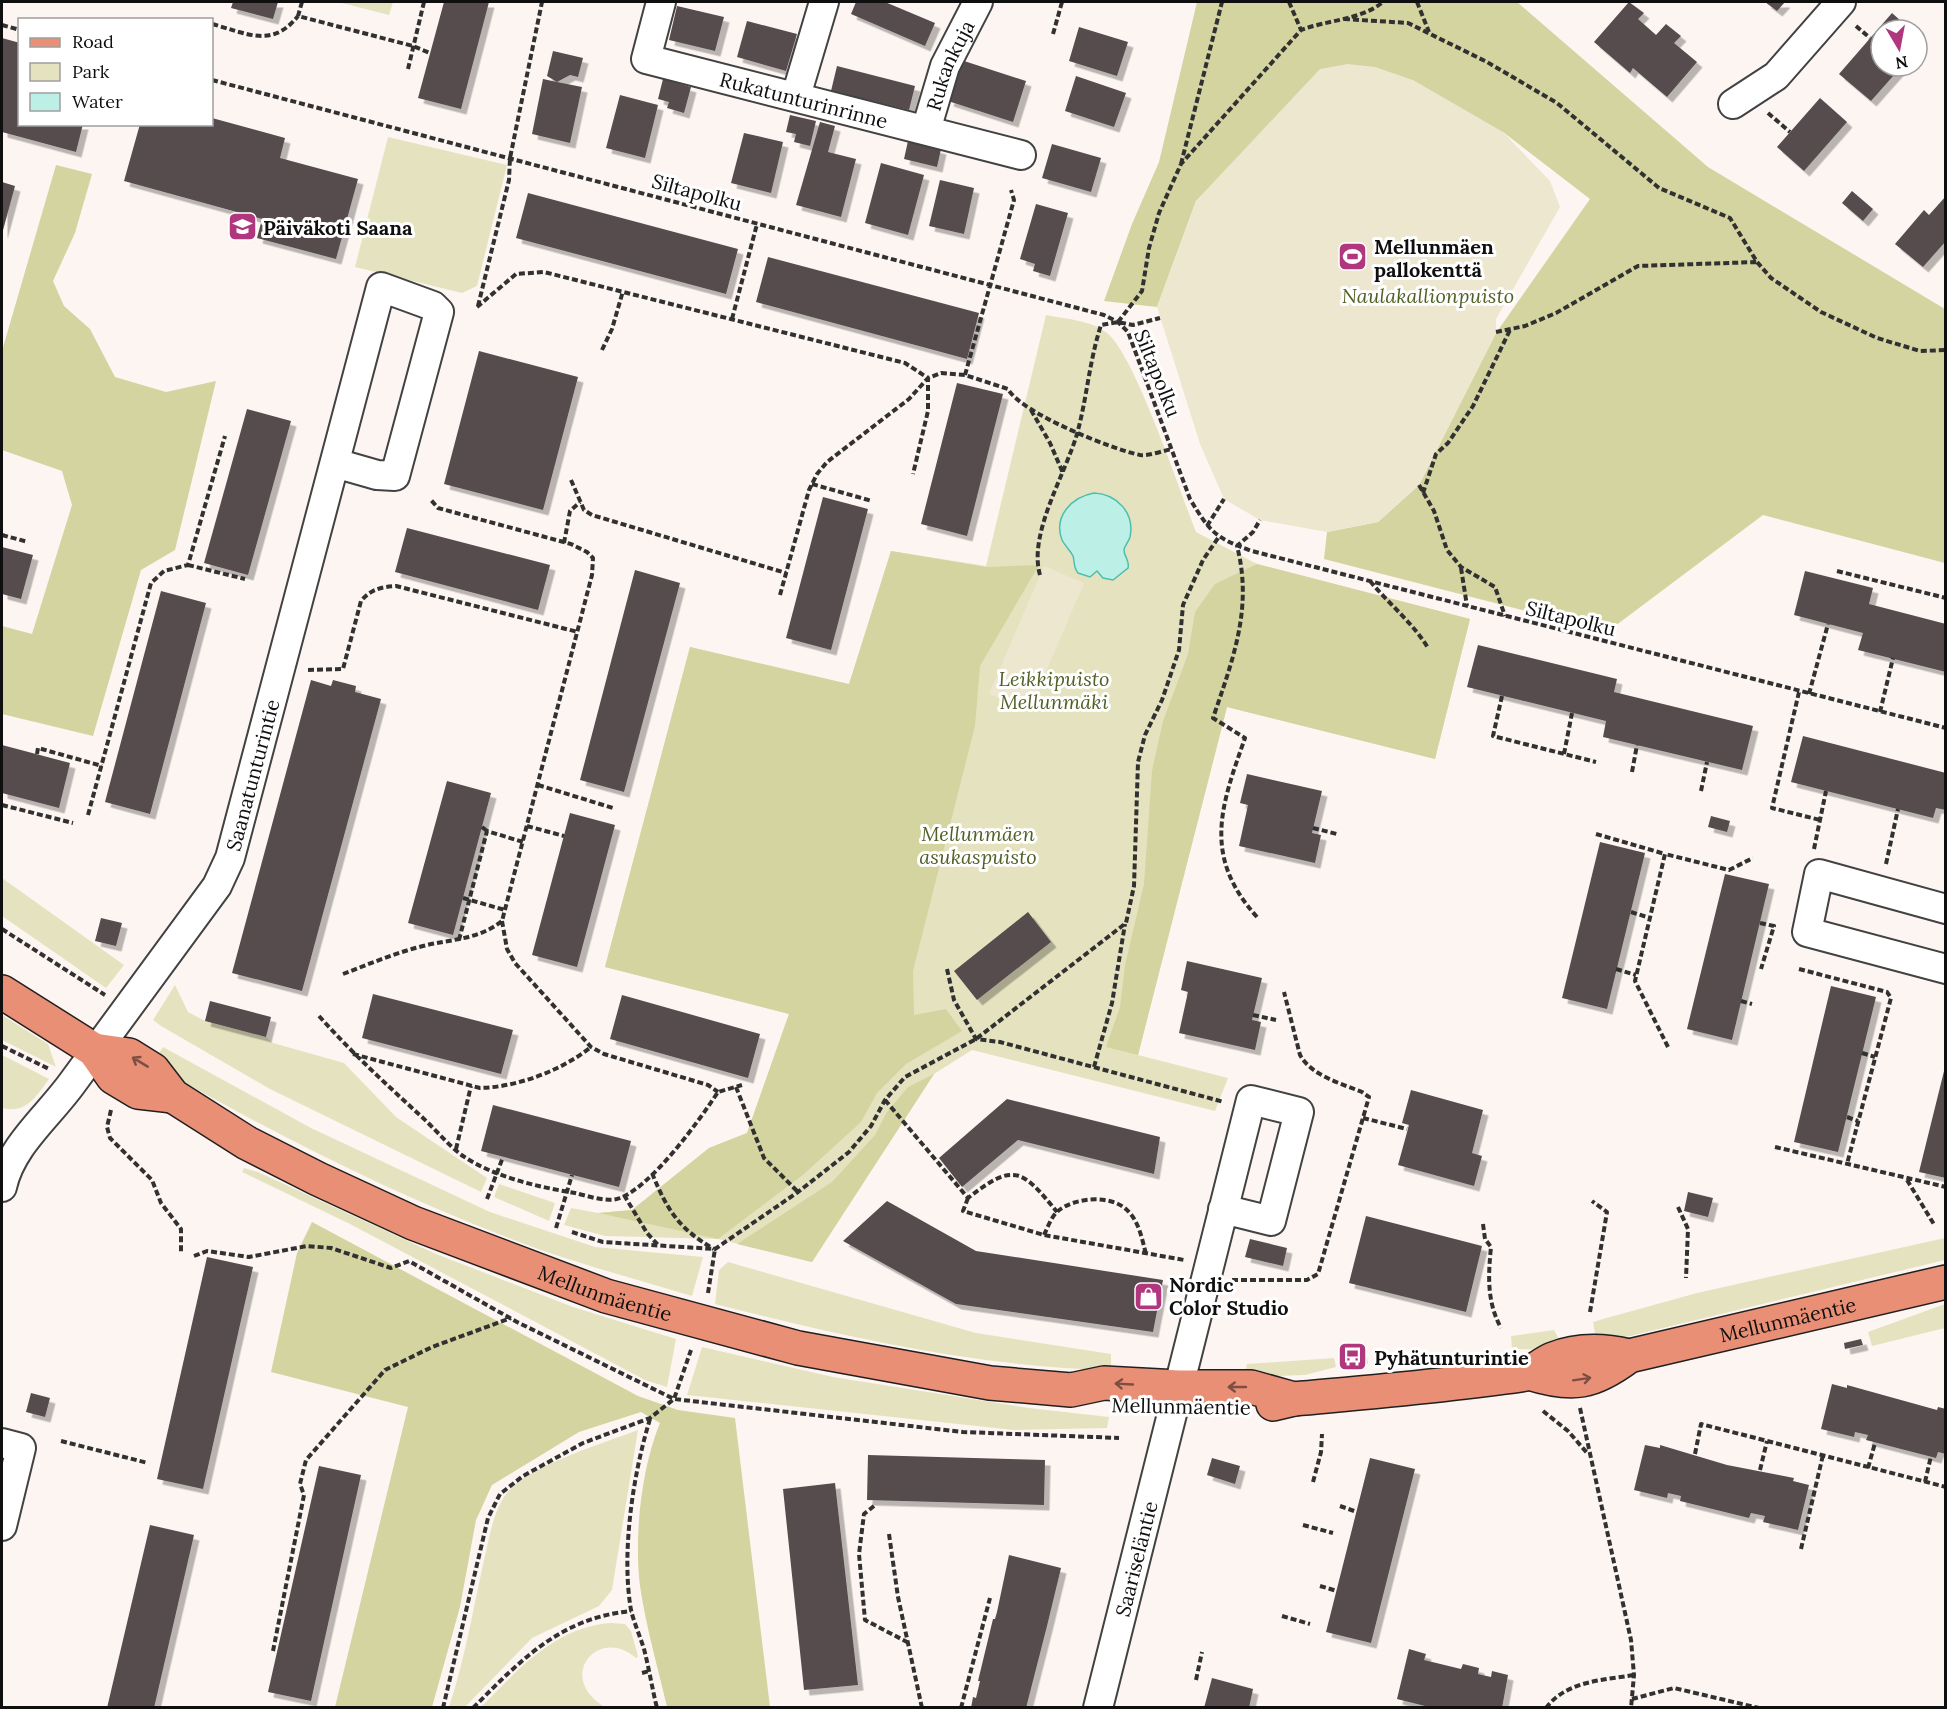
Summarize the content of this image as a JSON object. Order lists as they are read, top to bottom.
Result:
{
  "streets": {
    "main road": ["Mellunmäentie"],
    "street": [
      "Rukankuja",
      "Rukatunturinrinne",
      "Saanatunturintie",
      "Saariseläntie"
    ],
    "path": ["Siltapolku"]
  },
  "crossings": [
    ["Rukankuja", "Rukatunturinrinne"],
    ["Saanatunturintie", "Mellunmäentie"],
    ["Mellunmäentie", "Saariseläntie"]
  ],
  "parks": ["Naulakallionpuisto", "Leikkipuisto Mellunmäki", "Mellunmäen asukaspuisto"],
  "places": {
    "school or university": ["Päiväkoti Saana"],
    "sports": ["Mellunmäen pallokenttä"],
    "shop": ["Nordic Color Studio"],
    "bus stop": ["Pyhätunturintie"]
  },
  "legend": ["Road", "Park", "Water"],
  "north": "bottom"
}
